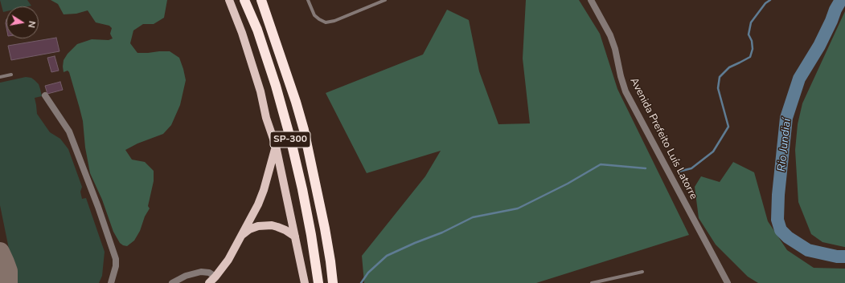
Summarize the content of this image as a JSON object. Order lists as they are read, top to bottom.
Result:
{
  "streets": {
    "highway": ["SP-300"],
    "street": ["Avenida Prefeito Luís Latorre"]
  },
  "water": ["Rio Jundiaí"],
  "north": "right"
}
